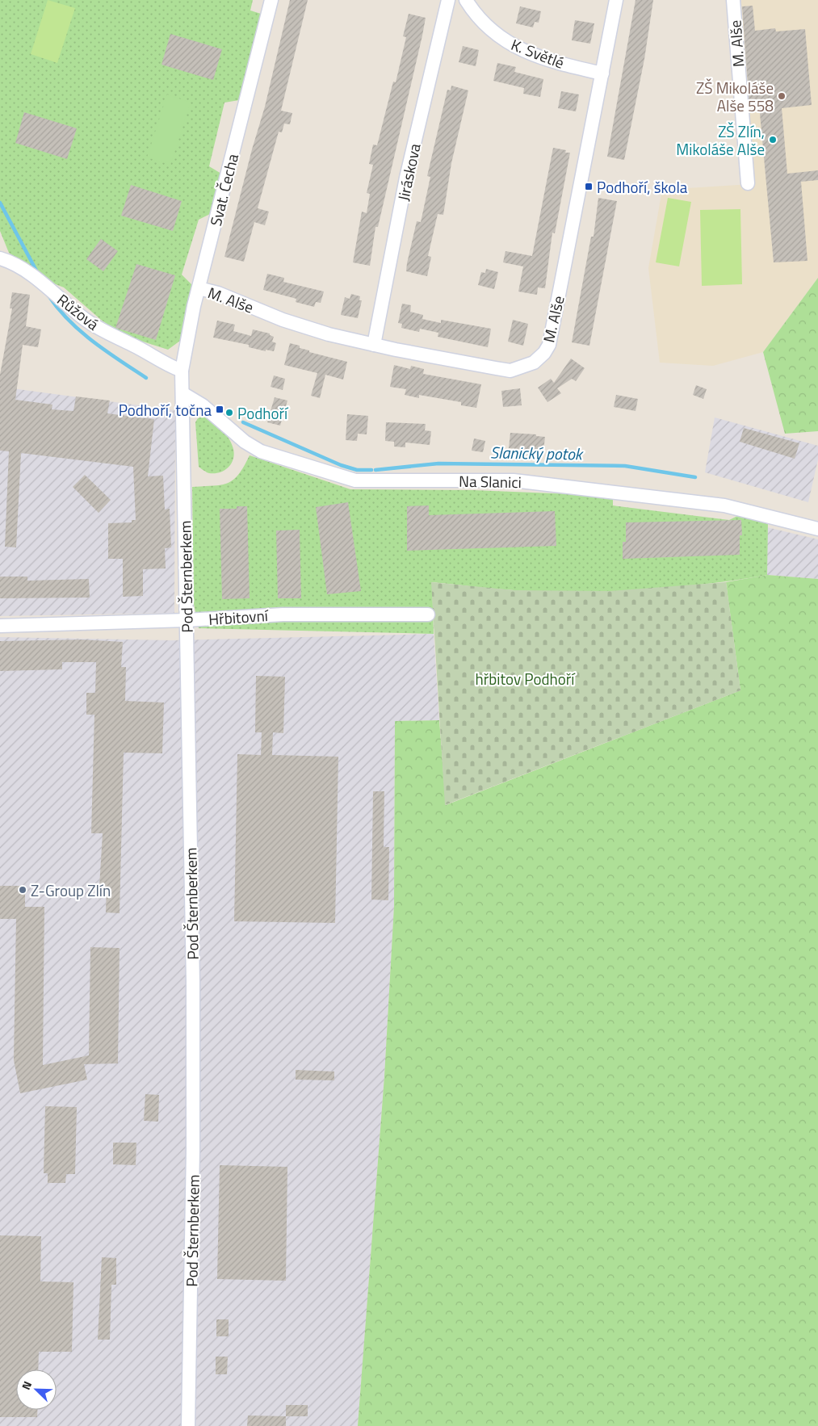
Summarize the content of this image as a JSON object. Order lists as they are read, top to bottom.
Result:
{
  "streets": {
    "street": [
      "M. Alše",
      "K. Světlé",
      "Jiráskova",
      "Svat. Čecha",
      "Růžová",
      "Na Slanici",
      "Pod Šternberkem",
      "Hřbitovní"
    ]
  },
  "crossings": [
    ["M. Alše", "K. Světlé"],
    ["M. Alše", "Jiráskova"],
    ["M. Alše", "Svat. Čecha"],
    ["Svat. Čecha", "Růžová"],
    ["Svat. Čecha", "Na Slanici"],
    ["Svat. Čecha", "Pod Šternberkem"],
    ["Růžová", "Na Slanici"],
    ["Růžová", "Pod Šternberkem"],
    ["Na Slanici", "Pod Šternberkem"],
    ["Pod Šternberkem", "Hřbitovní"]
  ],
  "water": ["Slanický potok"],
  "parks": ["hřbitov Podhoří"],
  "places": {
    "other": [
      "ZŠ Mikoláše Alše 558",
      "ZŠ Zlín, Mikoláše Alše",
      "Podhoří",
      "Z-Group Zlín"
    ],
    "transit": ["Podhoří, škola", "Podhoří, točna"]
  },
  "north": "top left"
}
